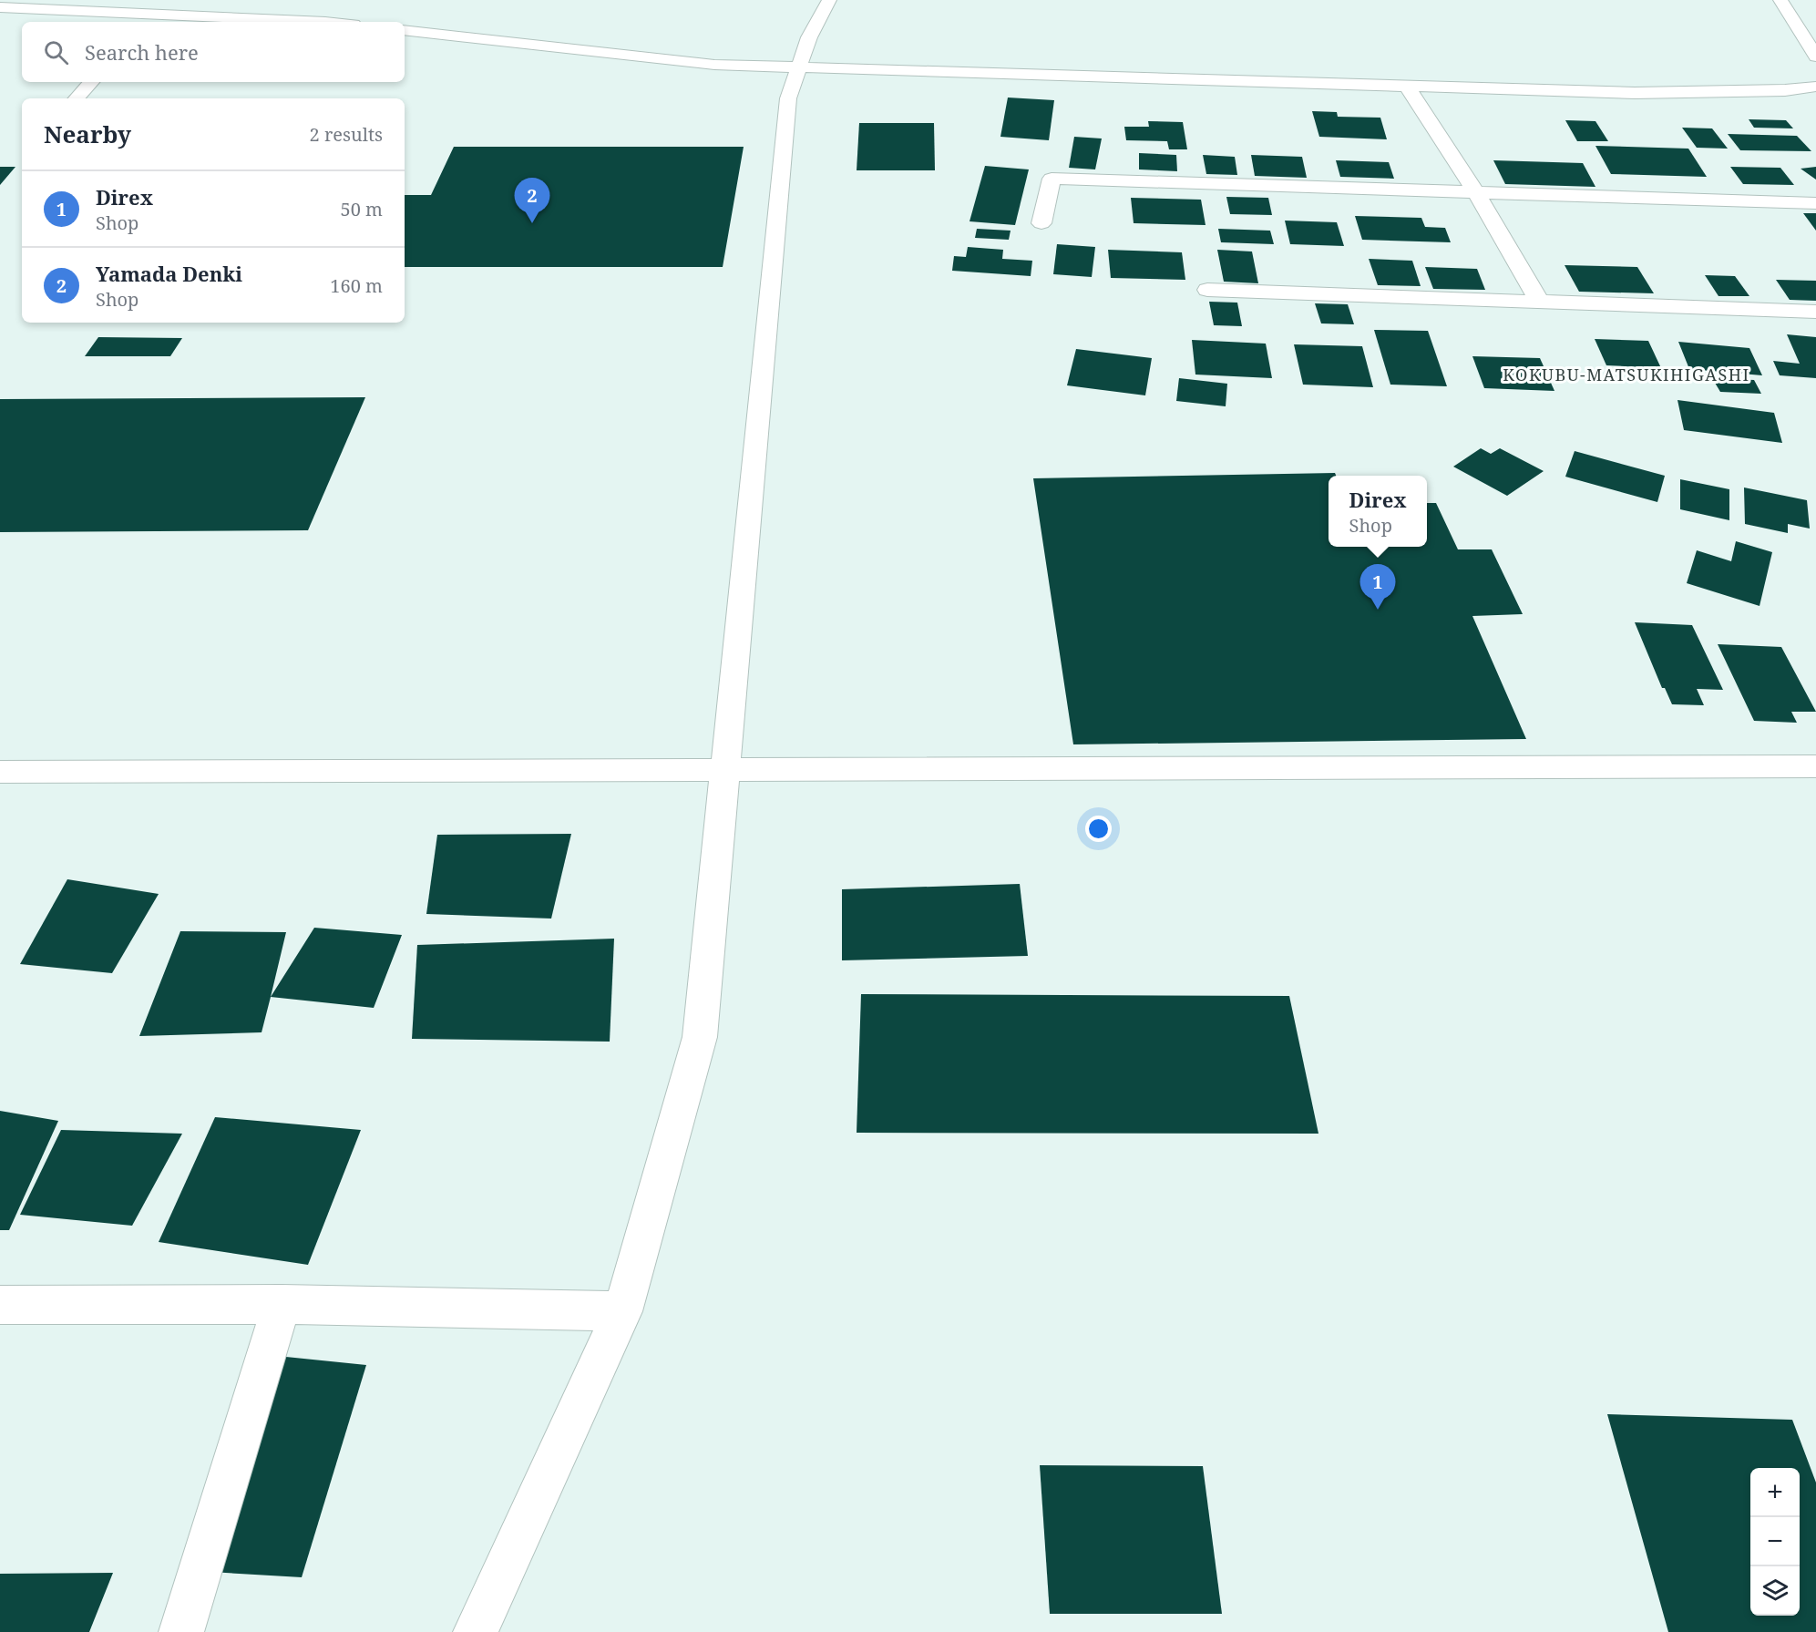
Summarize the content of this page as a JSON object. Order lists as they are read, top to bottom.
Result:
{
  "districts": ["KOKUBU-MATSUKIHIGASHI"],
  "page": {
    "search": "Search here",
    "heading": ["Nearby", "2 results"],
    "list": [
      {
        "mark": "1",
        "name": "Direx",
        "note": "Shop",
        "value": "50 m"
      },
      {
        "mark": "2",
        "name": "Yamada Denki",
        "note": "Shop",
        "value": "160 m"
      }
    ],
    "pins": ["2", "1"],
    "popup": ["Direx", "Shop"],
    "map_buttons": ["+", "−"]
  }
}
